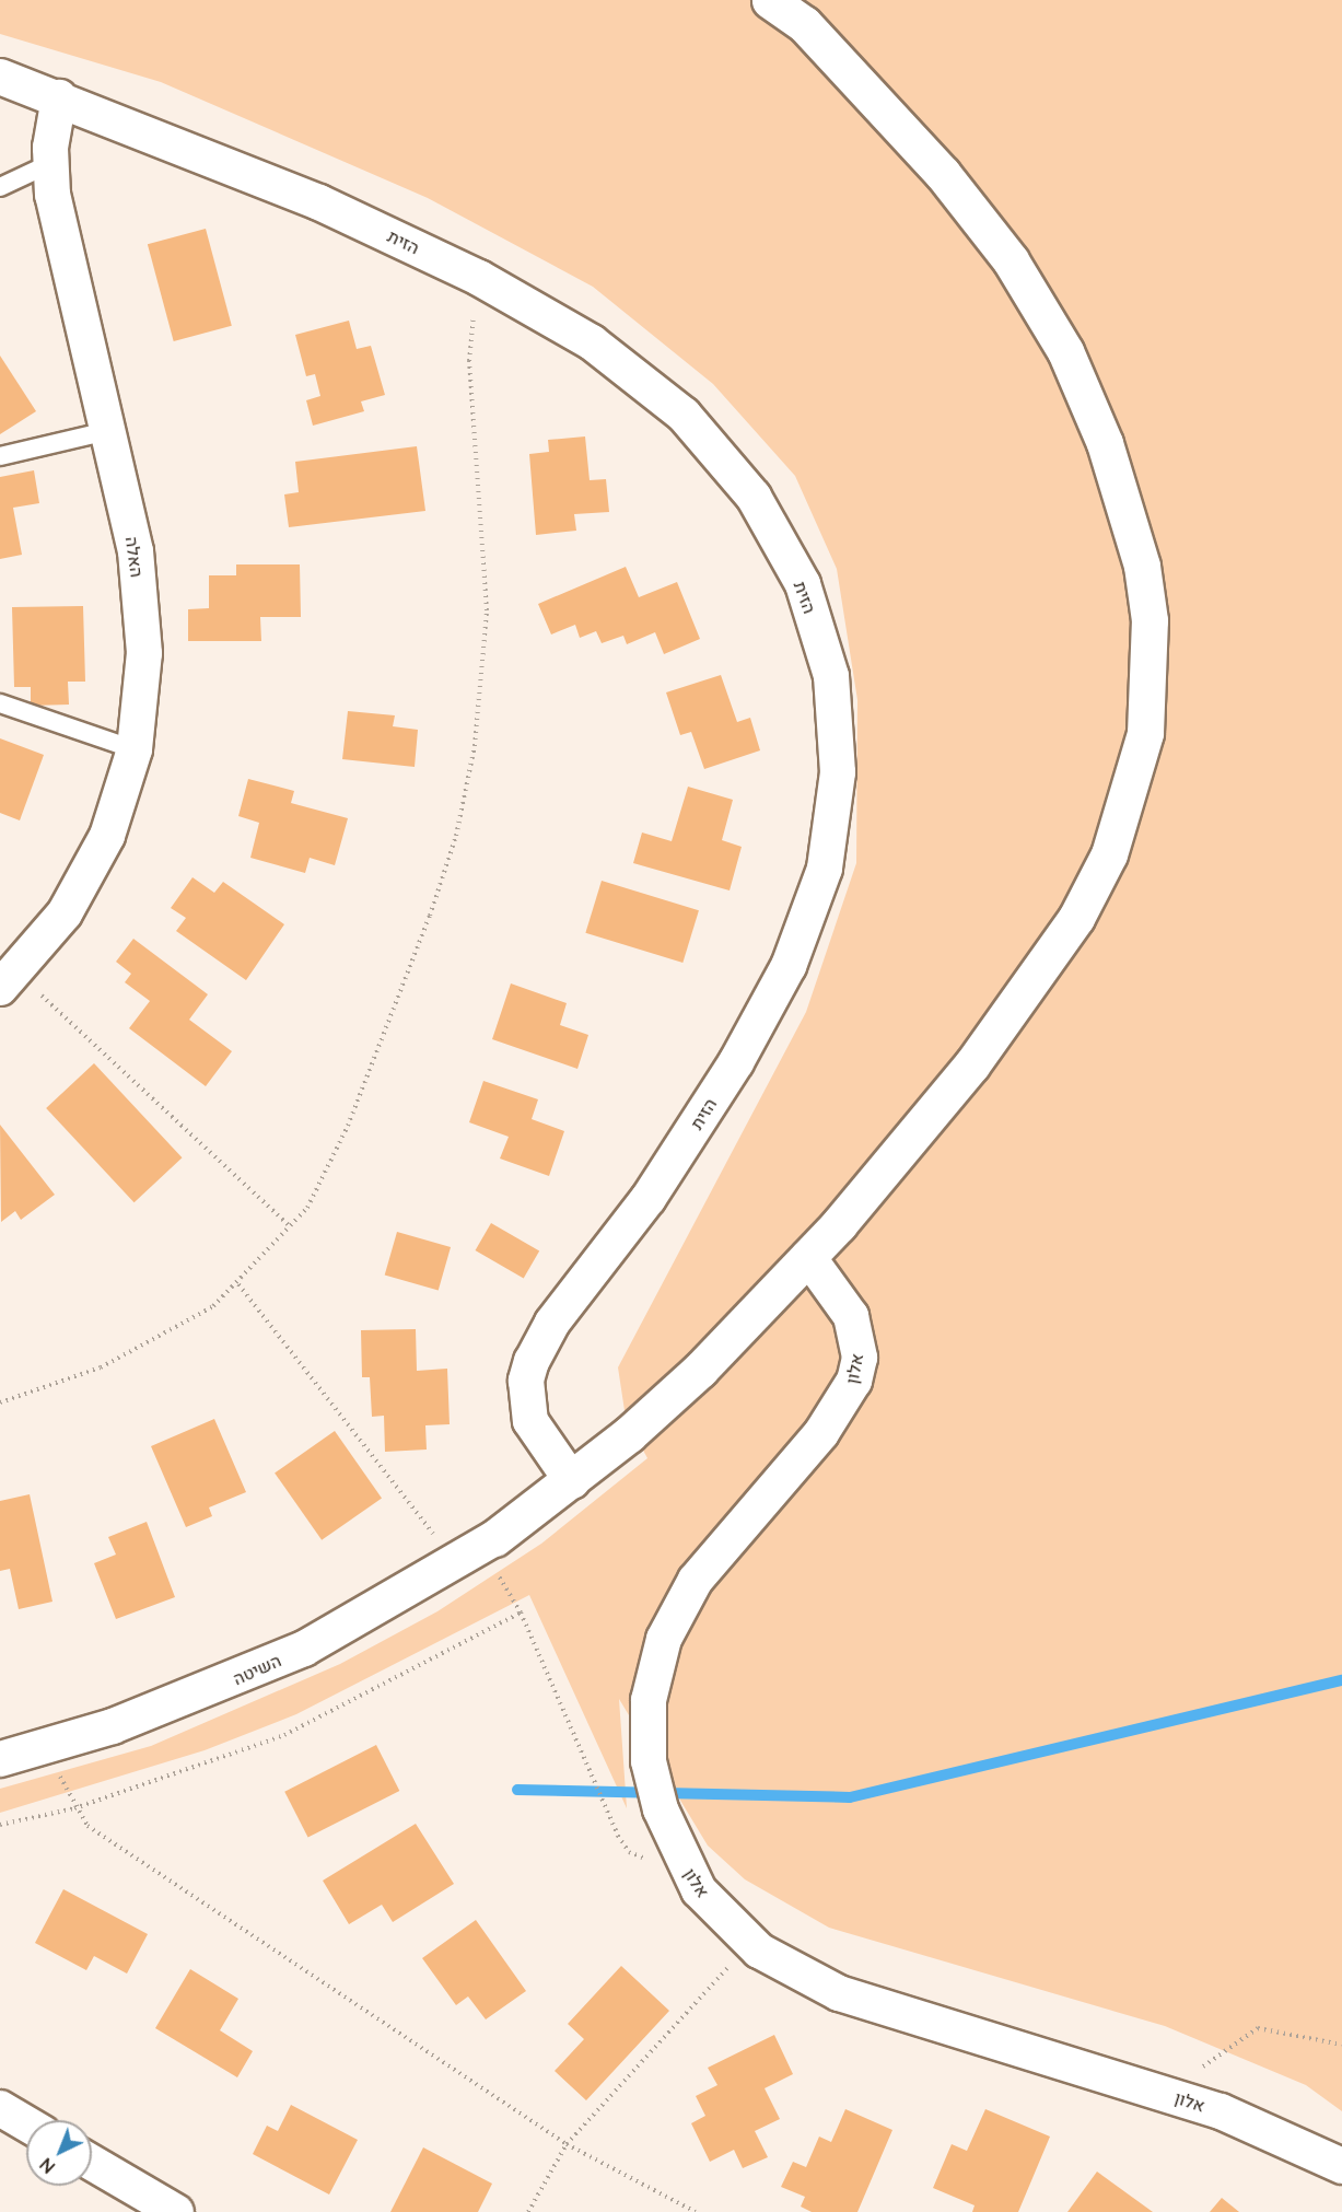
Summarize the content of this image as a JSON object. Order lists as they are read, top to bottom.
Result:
{
  "streets": {
    "street": [
      "הזית",
      "האלה",
      "אלון",
      "השיטה"
    ]
  },
  "crossings": [
    ["הזית", "האלה"]
  ],
  "north": "bottom left"
}
